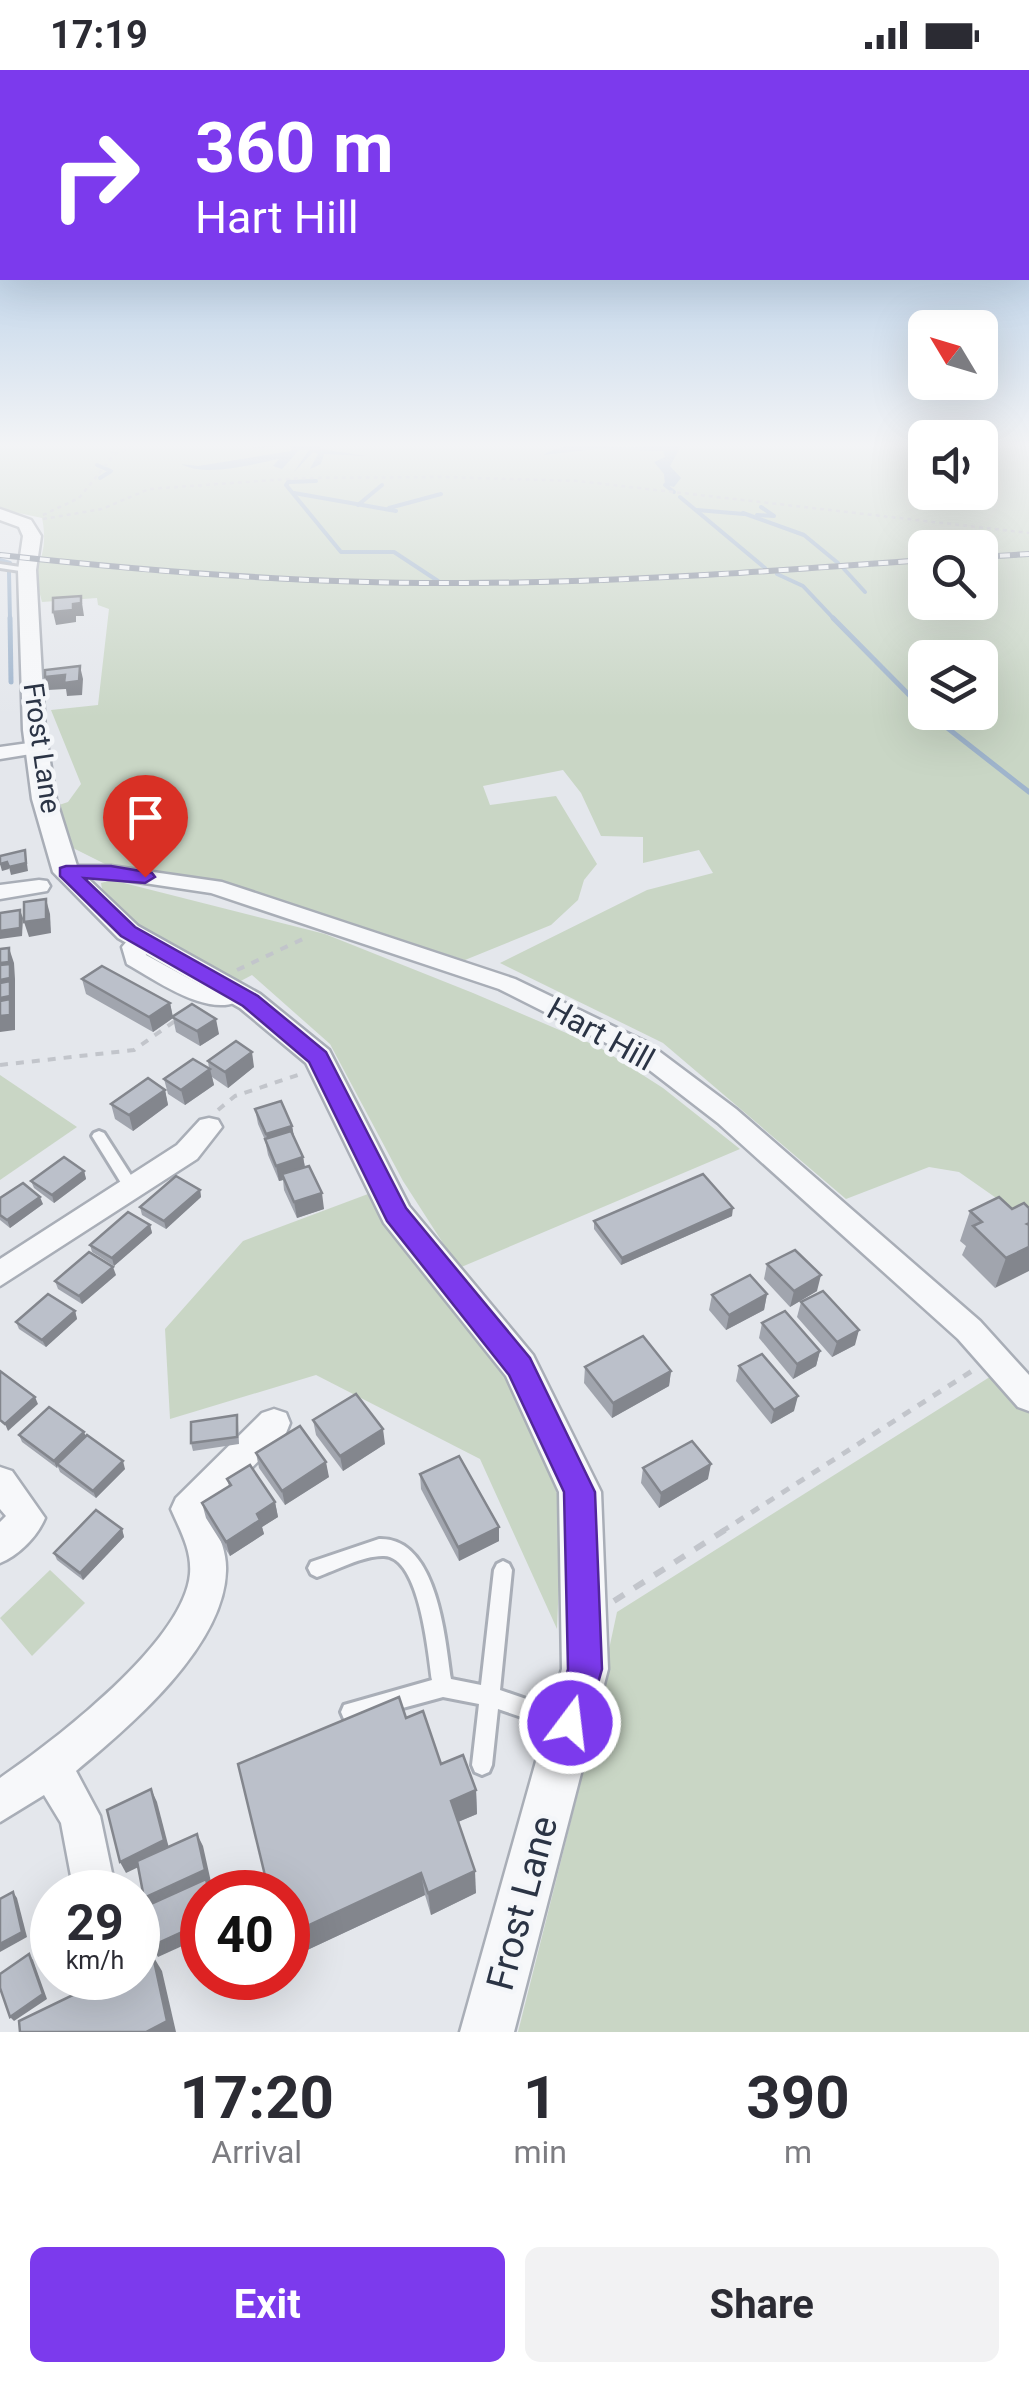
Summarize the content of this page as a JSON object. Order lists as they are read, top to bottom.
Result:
{
  "streets": {
    "street": ["Frost Lane", "Hart Hill"]
  },
  "crossings": [
    ["Frost Lane", "Hart Hill"]
  ],
  "north": "top left",
  "page": {
    "status": "17:19",
    "turn": ["360 m", "Hart Hill"],
    "speed": "29 km/h",
    "limit": "40",
    "eta": [
      "17:20",
      "Arrival",
      "1",
      "min",
      "390",
      "m"
    ],
    "buttons": ["Exit", "Share"]
  }
}
